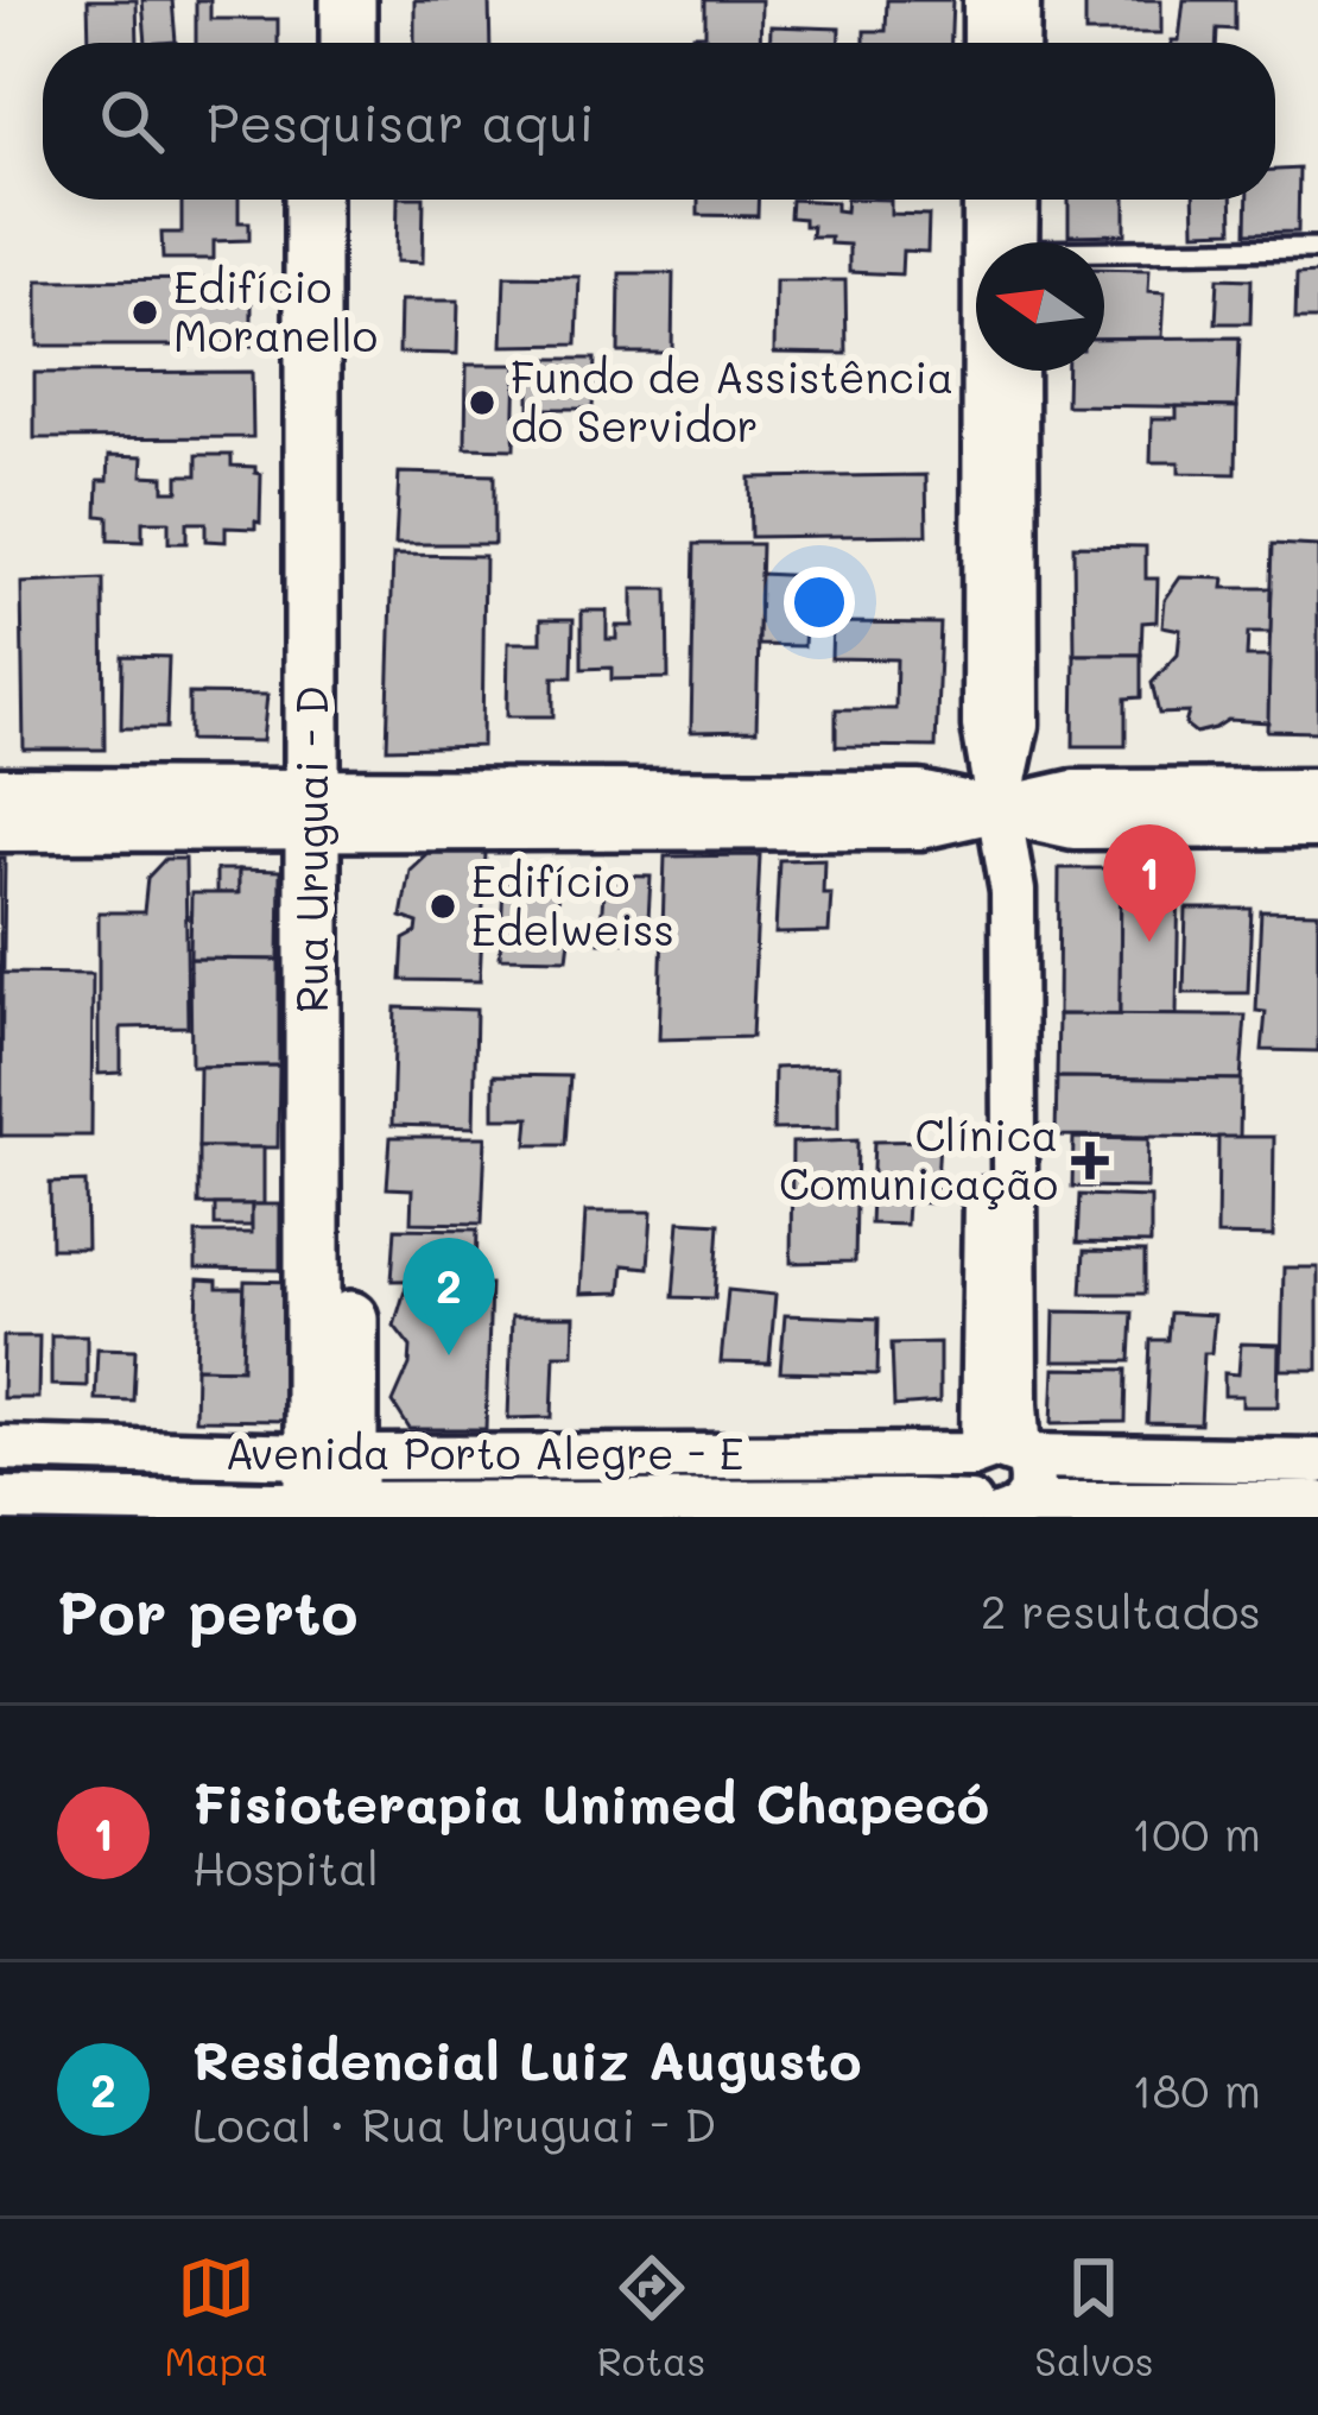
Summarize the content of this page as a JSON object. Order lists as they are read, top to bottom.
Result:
{
  "streets": {
    "main road": ["Rua Uruguai - D"],
    "street": ["Avenida Porto Alegre - E"]
  },
  "crossings": [
    ["Rua Uruguai - D", "Avenida Porto Alegre - E"]
  ],
  "places": {
    "other": ["Edifício Moranello", "Fundo de Assistência do Servidor", "Edifício Edelweiss"],
    "health": ["Clínica Comunicação"]
  },
  "north": "left",
  "page": {
    "search": "Pesquisar aqui",
    "pins": ["1", "2"],
    "heading": ["Por perto", "2 resultados"],
    "list": [
      {
        "mark": "1",
        "name": "Fisioterapia Unimed Chapecó",
        "note": "Hospital",
        "value": "100 m"
      },
      {
        "mark": "2",
        "name": "Residencial Luiz Augusto",
        "note": "Local · Rua Uruguai - D",
        "value": "180 m"
      }
    ],
    "nav": ["Mapa", "Rotas", "Salvos"]
  }
}
